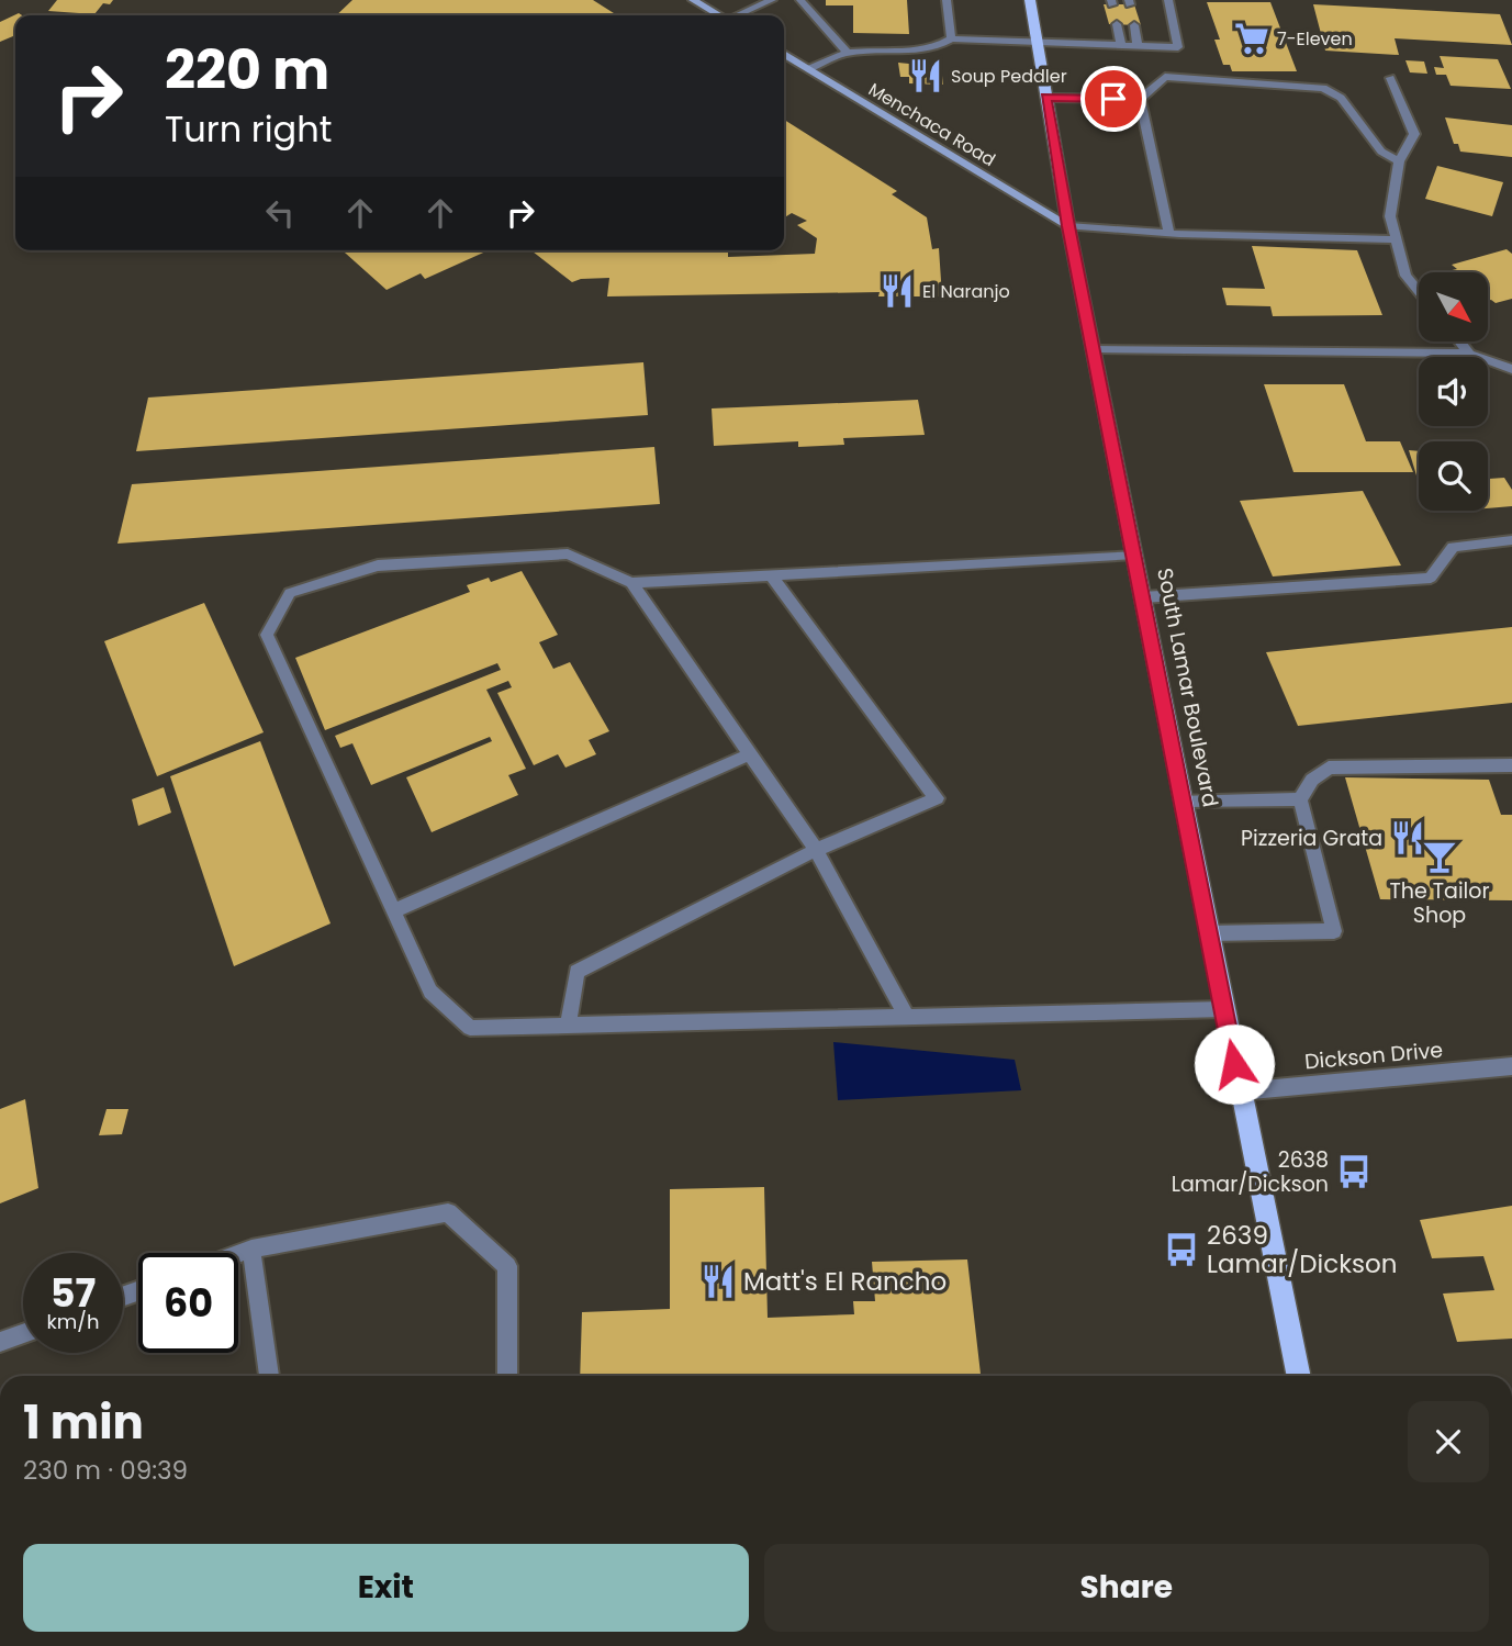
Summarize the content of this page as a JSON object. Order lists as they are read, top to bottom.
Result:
{
  "streets": {
    "main road": ["Menchaca Road", "South Lamar Boulevard"],
    "street": ["Dickson Drive"]
  },
  "crossings": [
    ["Menchaca Road", "South Lamar Boulevard"],
    ["South Lamar Boulevard", "Dickson Drive"]
  ],
  "places": {
    "supermarket": ["7-Eleven"],
    "restaurant": [
      "Soup Peddler",
      "El Naranjo",
      "Pizzeria Grata",
      "Matt's El Rancho"
    ],
    "bar": ["The Tailor Shop"],
    "bus stop": ["2638 Lamar/Dickson", "2639 Lamar/Dickson"]
  },
  "north": "bottom right",
  "page": {
    "turn": ["220 m", "Turn right"],
    "speed": "57 km/h",
    "limit": "60",
    "heading": ["1 min", "230 m · 09:39"],
    "buttons": ["Exit", "Share"]
  }
}
